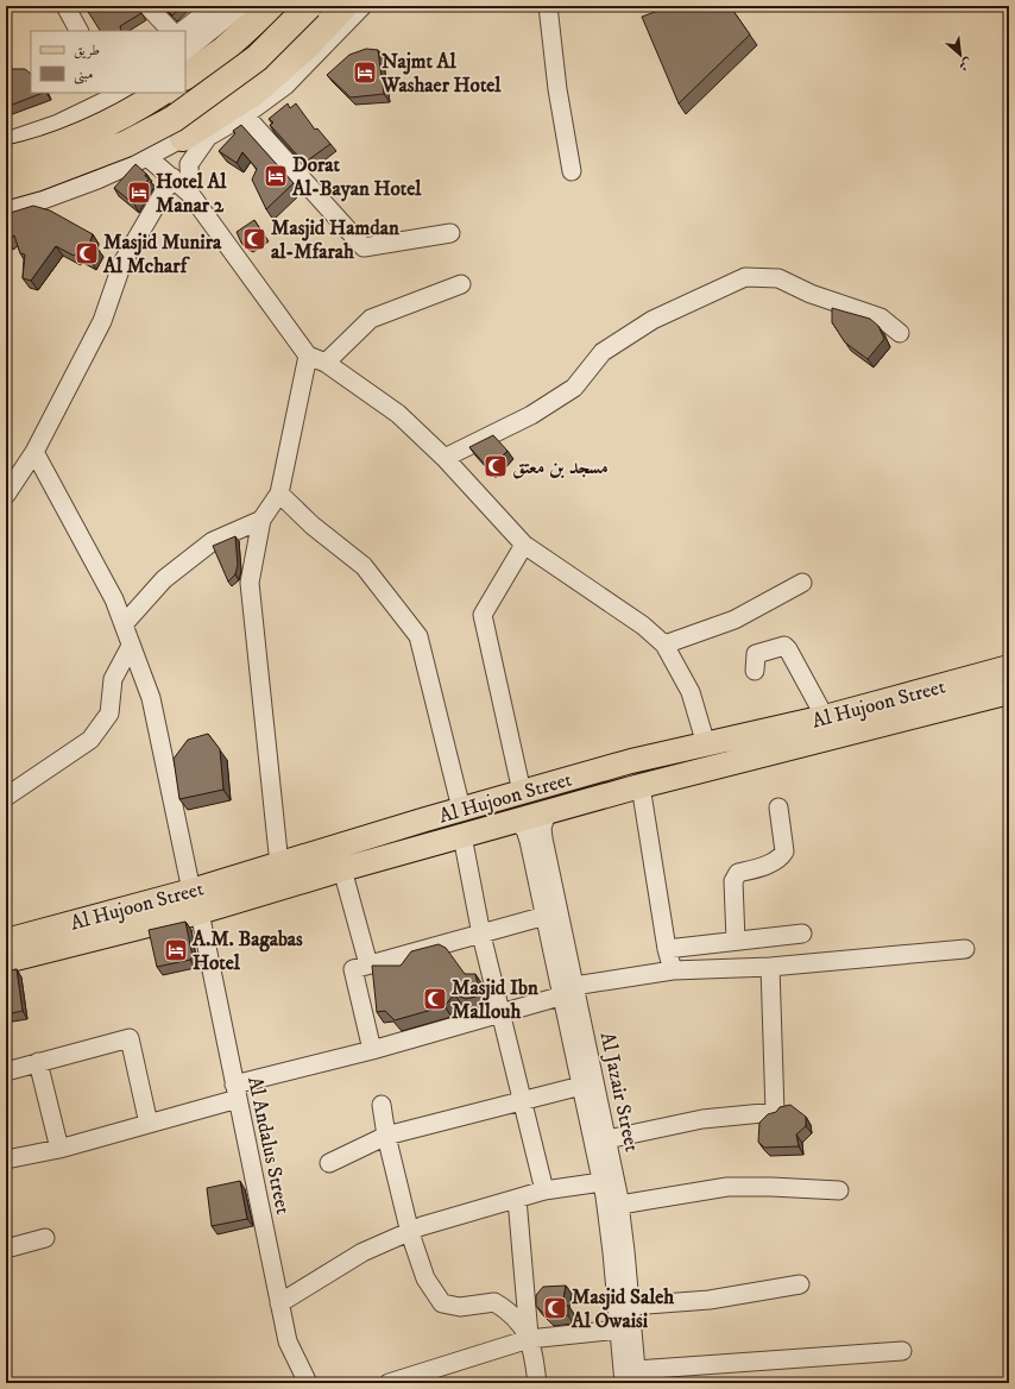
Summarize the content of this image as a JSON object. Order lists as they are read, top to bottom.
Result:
{
  "streets": {
    "main road": ["Al Hujoon Street"],
    "street": ["Al Jazair Street", "Al Andalus Street"]
  },
  "crossings": [
    ["Al Hujoon Street", "Al Jazair Street"],
    ["Al Hujoon Street", "Al Andalus Street"]
  ],
  "places": {
    "hotel": [
      "Najmt Al Washaer Hotel",
      "Dorat Al-Bayan Hotel",
      "Hotel Al Manar 2",
      "A.M. Bagabas Hotel"
    ],
    "mosque": [
      "Masjid Hamdan al-Mfarah",
      "Masjid Munira Al Mcharf",
      "مسجد بن معتق",
      "Masjid Ibn Mallouh",
      "Masjid Saleh Al Owaisi"
    ]
  },
  "legend": ["طريق", "مبنى"],
  "north": "bottom right"
}
